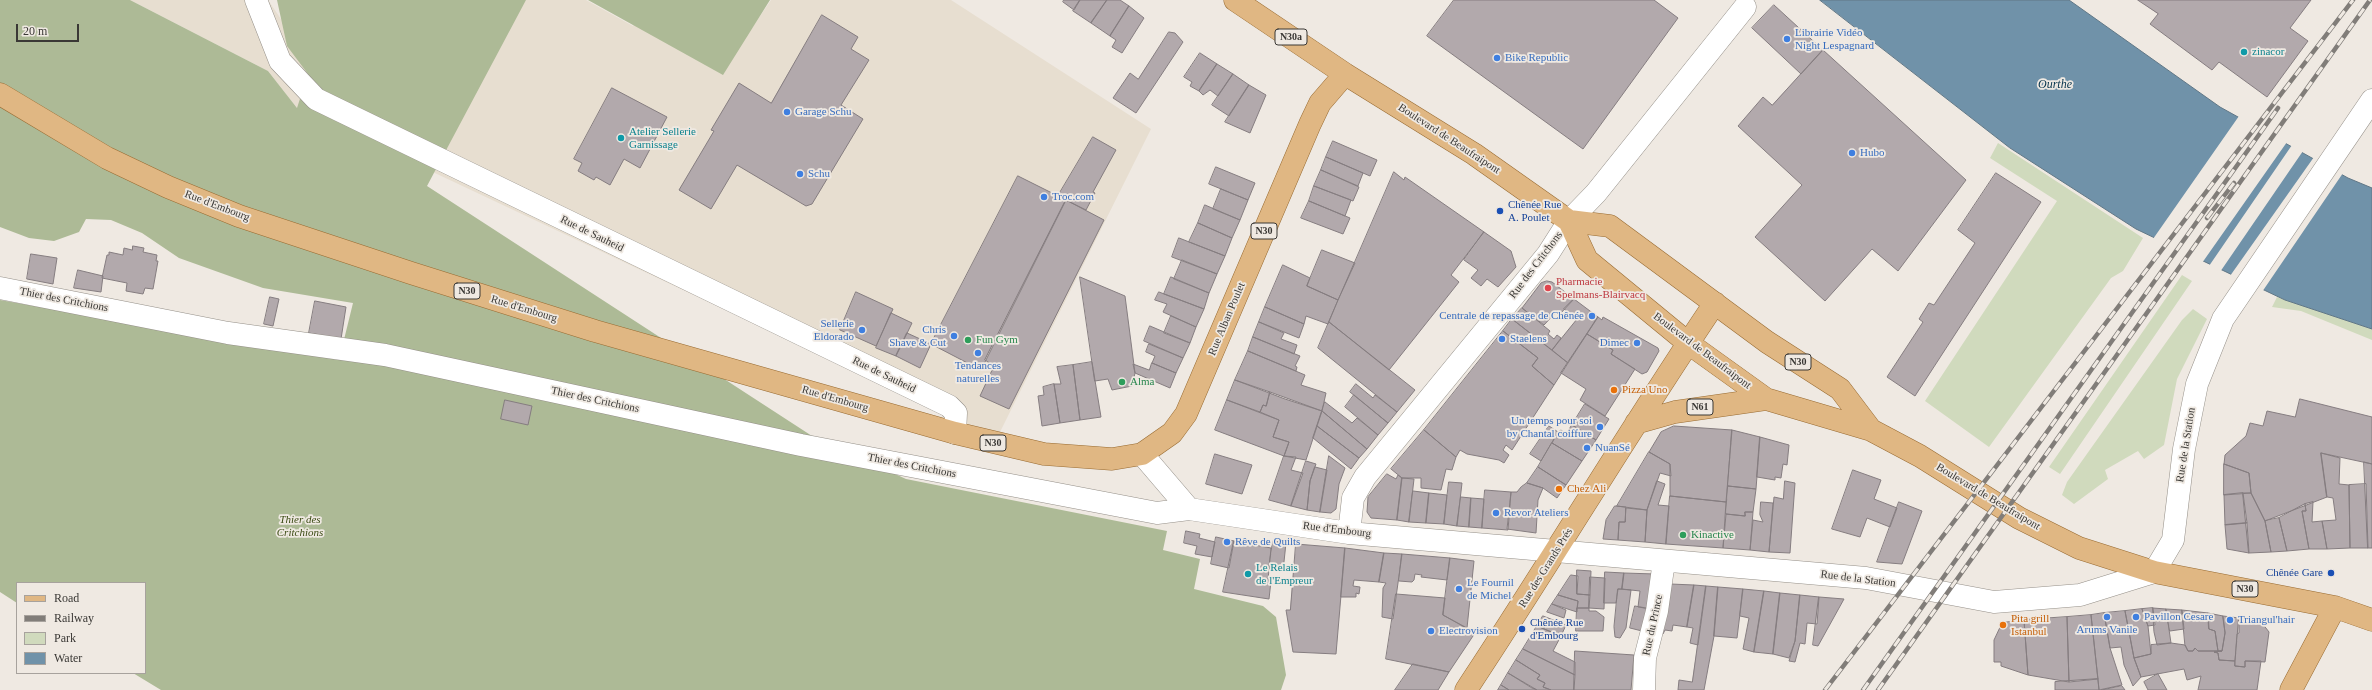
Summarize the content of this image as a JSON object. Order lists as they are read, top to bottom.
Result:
{
  "streets": {
    "main road": [
      "N30a",
      "Boulevard de Beaufraipont",
      "Rue d'Embourg",
      "N30",
      "Rue Alban Poulet",
      "N61",
      "Rue de la Station",
      "Rue des Grands Prés"
    ],
    "street": [
      "Rue de Sauheid",
      "Rue des Critchons",
      "Thier des Critchions",
      "Rue du Prince"
    ]
  },
  "crossings": [
    ["N30a", "Boulevard de Beaufraipont"],
    ["N30a", "Rue Alban Poulet"],
    ["Boulevard de Beaufraipont", "Rue des Critchons"],
    ["Boulevard de Beaufraipont", "Rue Alban Poulet"],
    ["Boulevard de Beaufraipont", "N61"],
    ["Boulevard de Beaufraipont", "Rue de la Station"],
    ["Boulevard de Beaufraipont", "Rue des Grands Prés"],
    ["Rue d'Embourg", "Rue de Sauheid"],
    ["Rue d'Embourg", "Rue des Critchons"],
    ["Rue d'Embourg", "Thier des Critchions"],
    ["Rue d'Embourg", "Rue Alban Poulet"],
    ["Rue d'Embourg", "Rue de la Station"],
    ["Rue d'Embourg", "Rue des Grands Prés"],
    ["Rue de Sauheid", "Rue Alban Poulet"],
    ["N61", "Rue des Grands Prés"],
    ["Rue de la Station", "Rue des Grands Prés"],
    ["Rue de la Station", "Rue du Prince"]
  ],
  "water": ["Ourthe"],
  "parks": ["Thier des Critchions"],
  "places": [
    "Librairie Vidéo Night Lespagnard",
    "zinacor",
    "Bike Republic",
    "Garage Schu",
    "Atelier Sellerie Garnissage",
    "Hubo",
    "Schu",
    "Troc.com",
    "Chênée Rue A. Poulet",
    "Pharmacie Spelmans-Blairvacq",
    "Centrale de repassage de Chênée",
    "Sellerie Eldorado",
    "Chris Shave & Cut",
    "Staelens",
    "Fun Gym",
    "Dimec",
    "Tendances naturelles",
    "Alma",
    "Pizza Uno",
    "Un temps pour soi by Chantal coiffure",
    "NuanSé",
    "Chez Ali",
    "Revor Ateliers",
    "Kinactive",
    "Rêve de Quilts",
    "Chênée Gare",
    "Le Relais de l'Empreur",
    "Le Fournil de Michel",
    "Arums Vanile",
    "Pavillon Cesare",
    "Triangul'hair",
    "Pita grill Istanbul",
    "Chênée Rue d'Embourg",
    "Electrovision"
  ],
  "legend": [
    "Road",
    "Railway",
    "Park",
    "Water"
  ],
  "scale_bar": "20 m"
}
